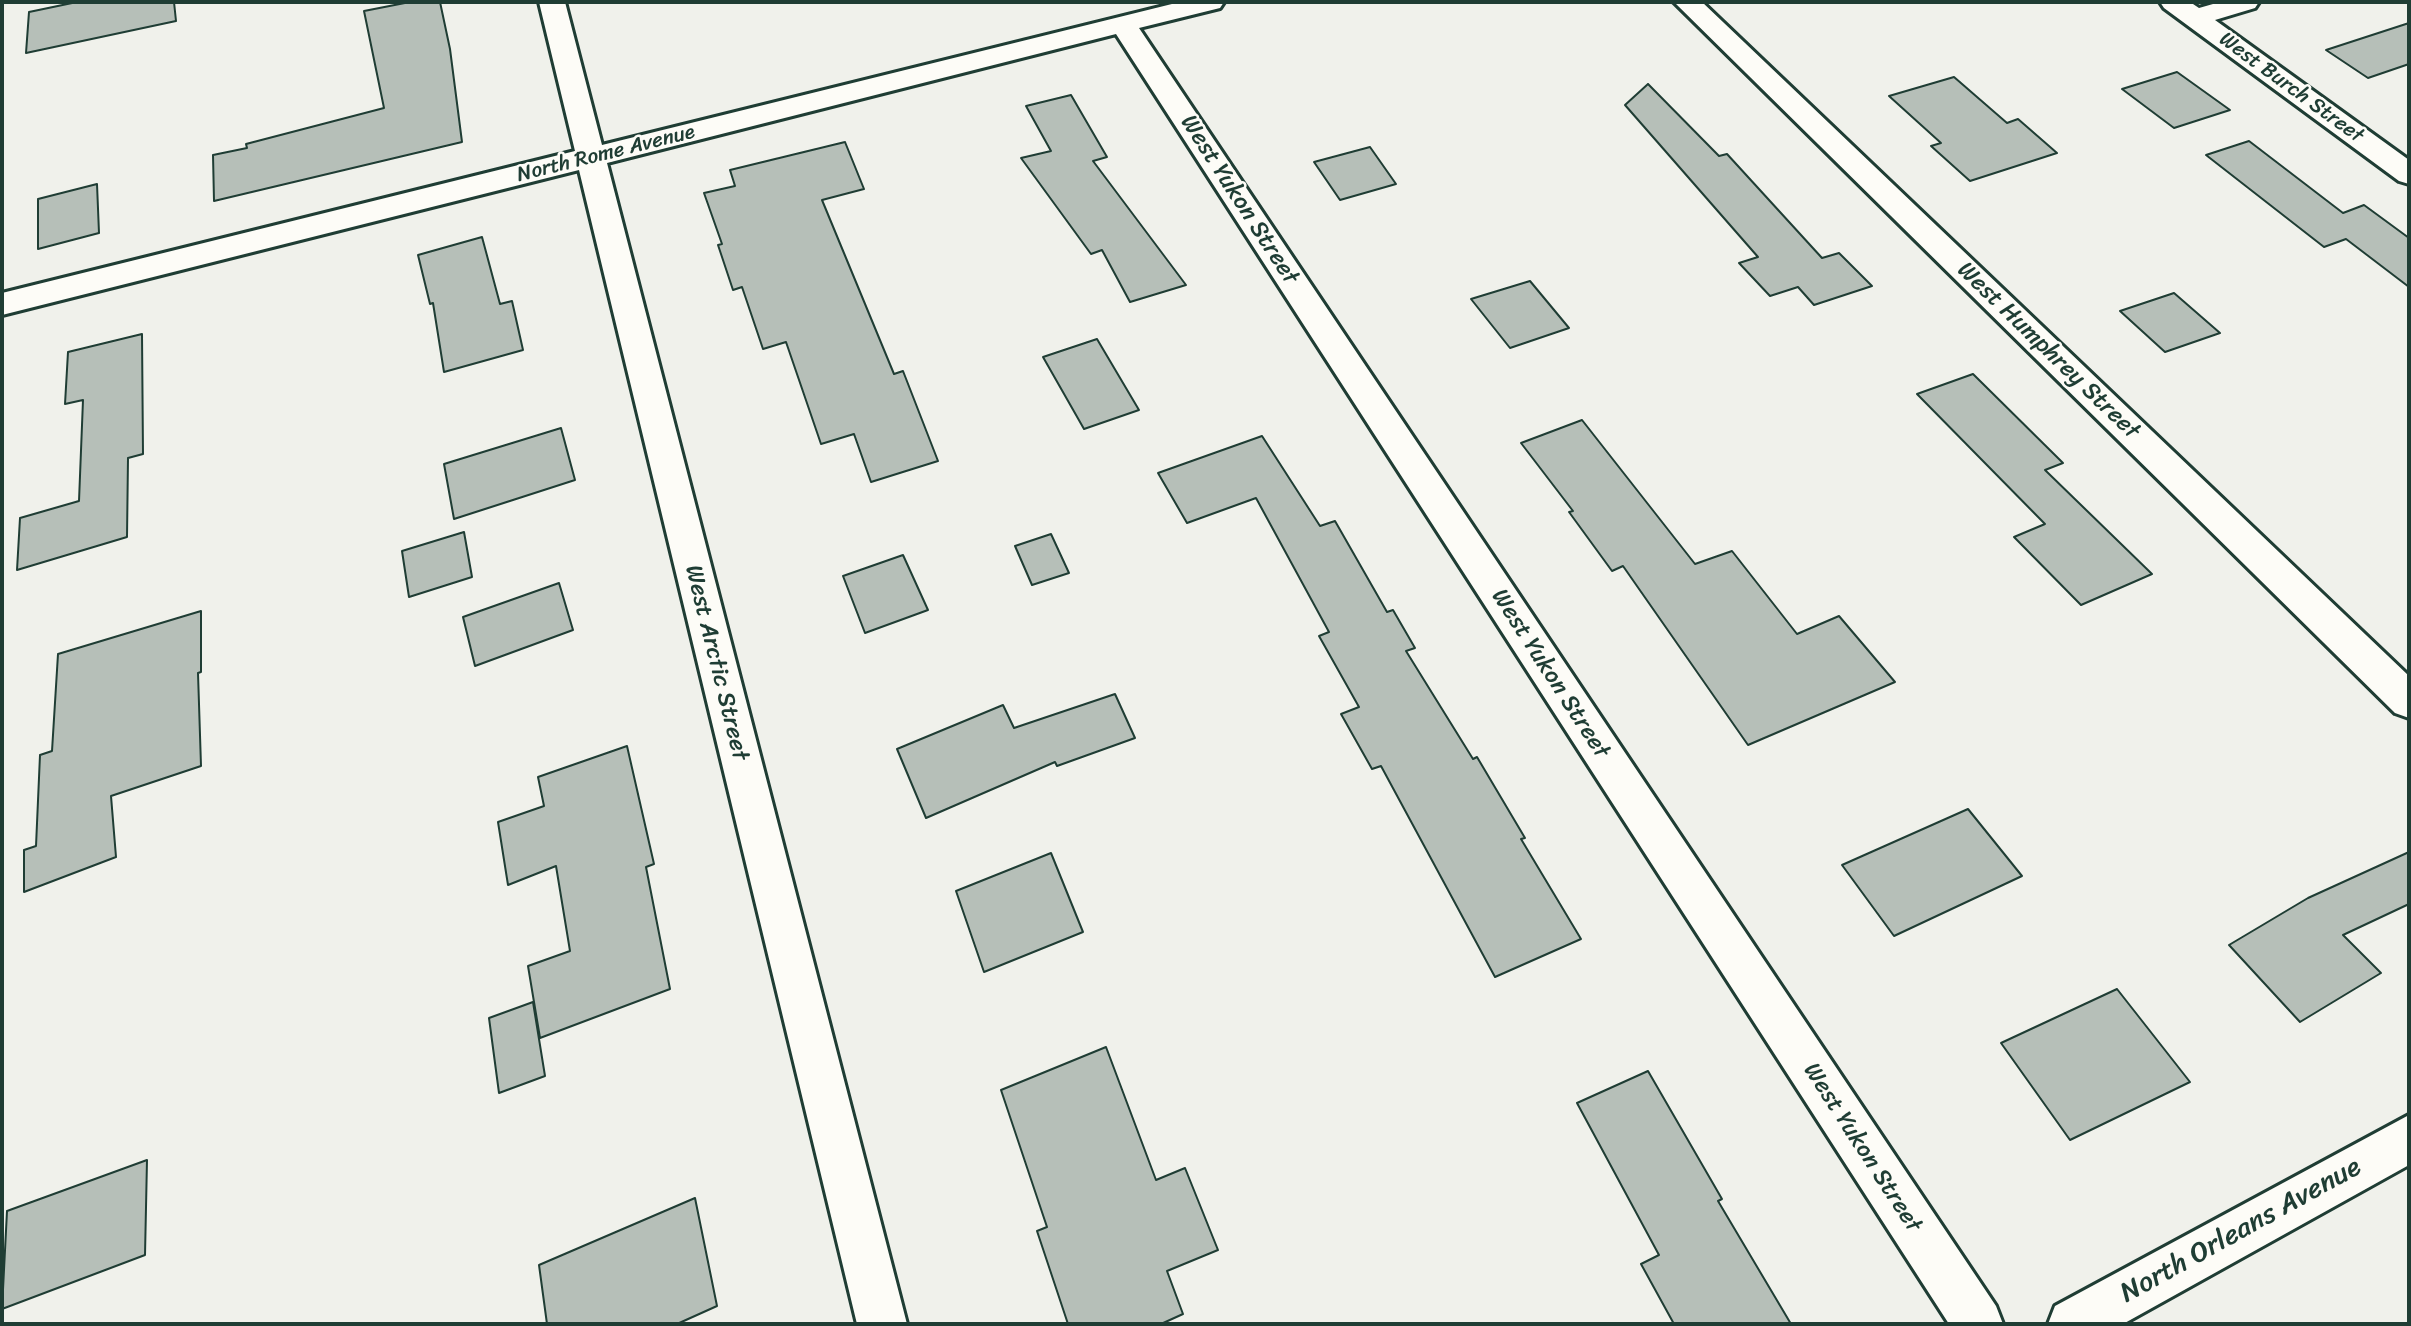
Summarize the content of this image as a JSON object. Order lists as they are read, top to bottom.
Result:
{
  "streets": {
    "street": [
      "West Burch Street",
      "North Rome Avenue",
      "West Yukon Street",
      "West Humphrey Street",
      "West Arctic Street",
      "North Orleans Avenue"
    ]
  },
  "crossings": [
    ["North Rome Avenue", "West Yukon Street"],
    ["North Rome Avenue", "West Arctic Street"]
  ]
}
